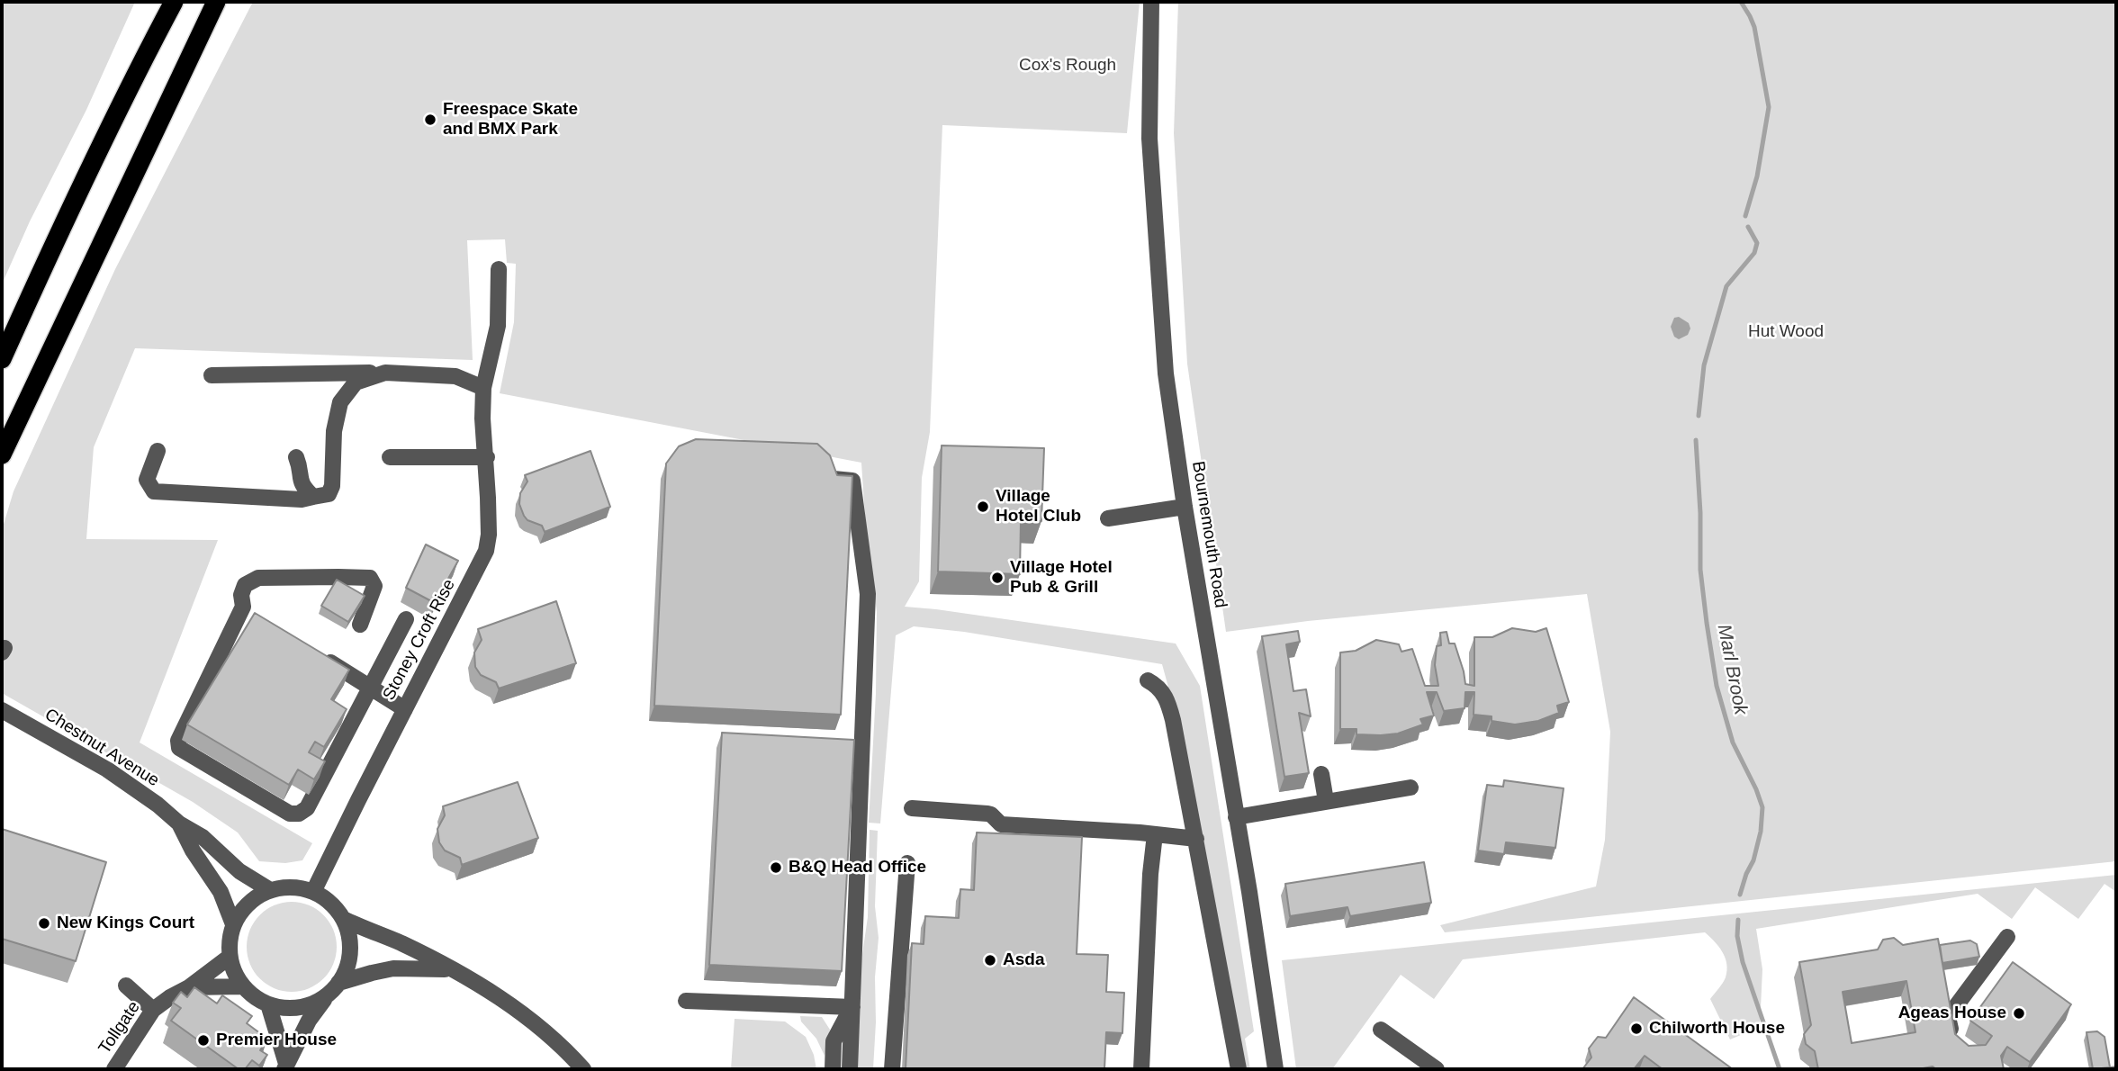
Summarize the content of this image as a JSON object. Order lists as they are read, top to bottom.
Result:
{
  "streets": {
    "street": [
      "Bournemouth Road",
      "Stoney Croft Rise",
      "Chestnut Avenue",
      "Tollgate"
    ]
  },
  "crossings": [
    ["Stoney Croft Rise", "Chestnut Avenue"],
    ["Stoney Croft Rise", "Tollgate"],
    ["Chestnut Avenue", "Tollgate"]
  ],
  "water": ["Marl Brook"],
  "parks": ["Cox's Rough", "Hut Wood"],
  "places": [
    "Freespace Skate and BMX Park",
    "Village Hotel Club",
    "Village Hotel Pub & Grill",
    "B&Q Head Office",
    "New Kings Court",
    "Asda",
    "Ageas House",
    "Chilworth House",
    "Premier House"
  ]
}
